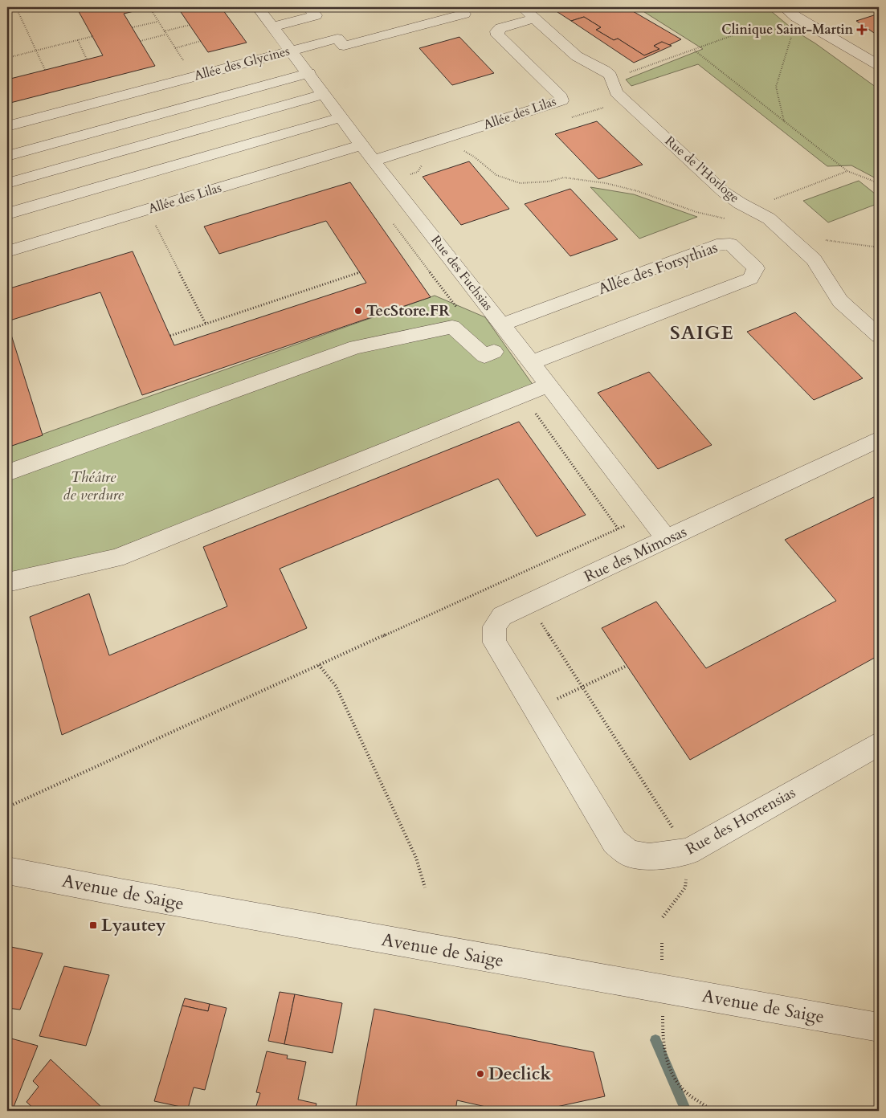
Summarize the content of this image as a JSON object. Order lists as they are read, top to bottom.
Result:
{
  "streets": {
    "street": [
      "Allée des Glycines",
      "Allée des Lilas",
      "Rue de l'Horloge",
      "Allée des Forsythias",
      "Rue des Fuchsias",
      "Rue des Mimosas",
      "Rue des Hortensias",
      "Avenue de Saige"
    ]
  },
  "crossings": [
    ["Allée des Glycines", "Rue des Fuchsias"],
    ["Allée des Lilas", "Rue de l'Horloge"],
    ["Allée des Lilas", "Rue des Fuchsias"],
    ["Allée des Forsythias", "Rue des Fuchsias"],
    ["Rue des Fuchsias", "Rue des Mimosas"],
    ["Rue des Mimosas", "Rue des Hortensias"]
  ],
  "districts": ["SAIGE"],
  "parks": ["Théâtre de verdure"],
  "places": {
    "health": ["Clinique Saint-Martin"],
    "other": ["TecStore.FR", "Declick"],
    "transit": ["Lyautey"]
  }
}
